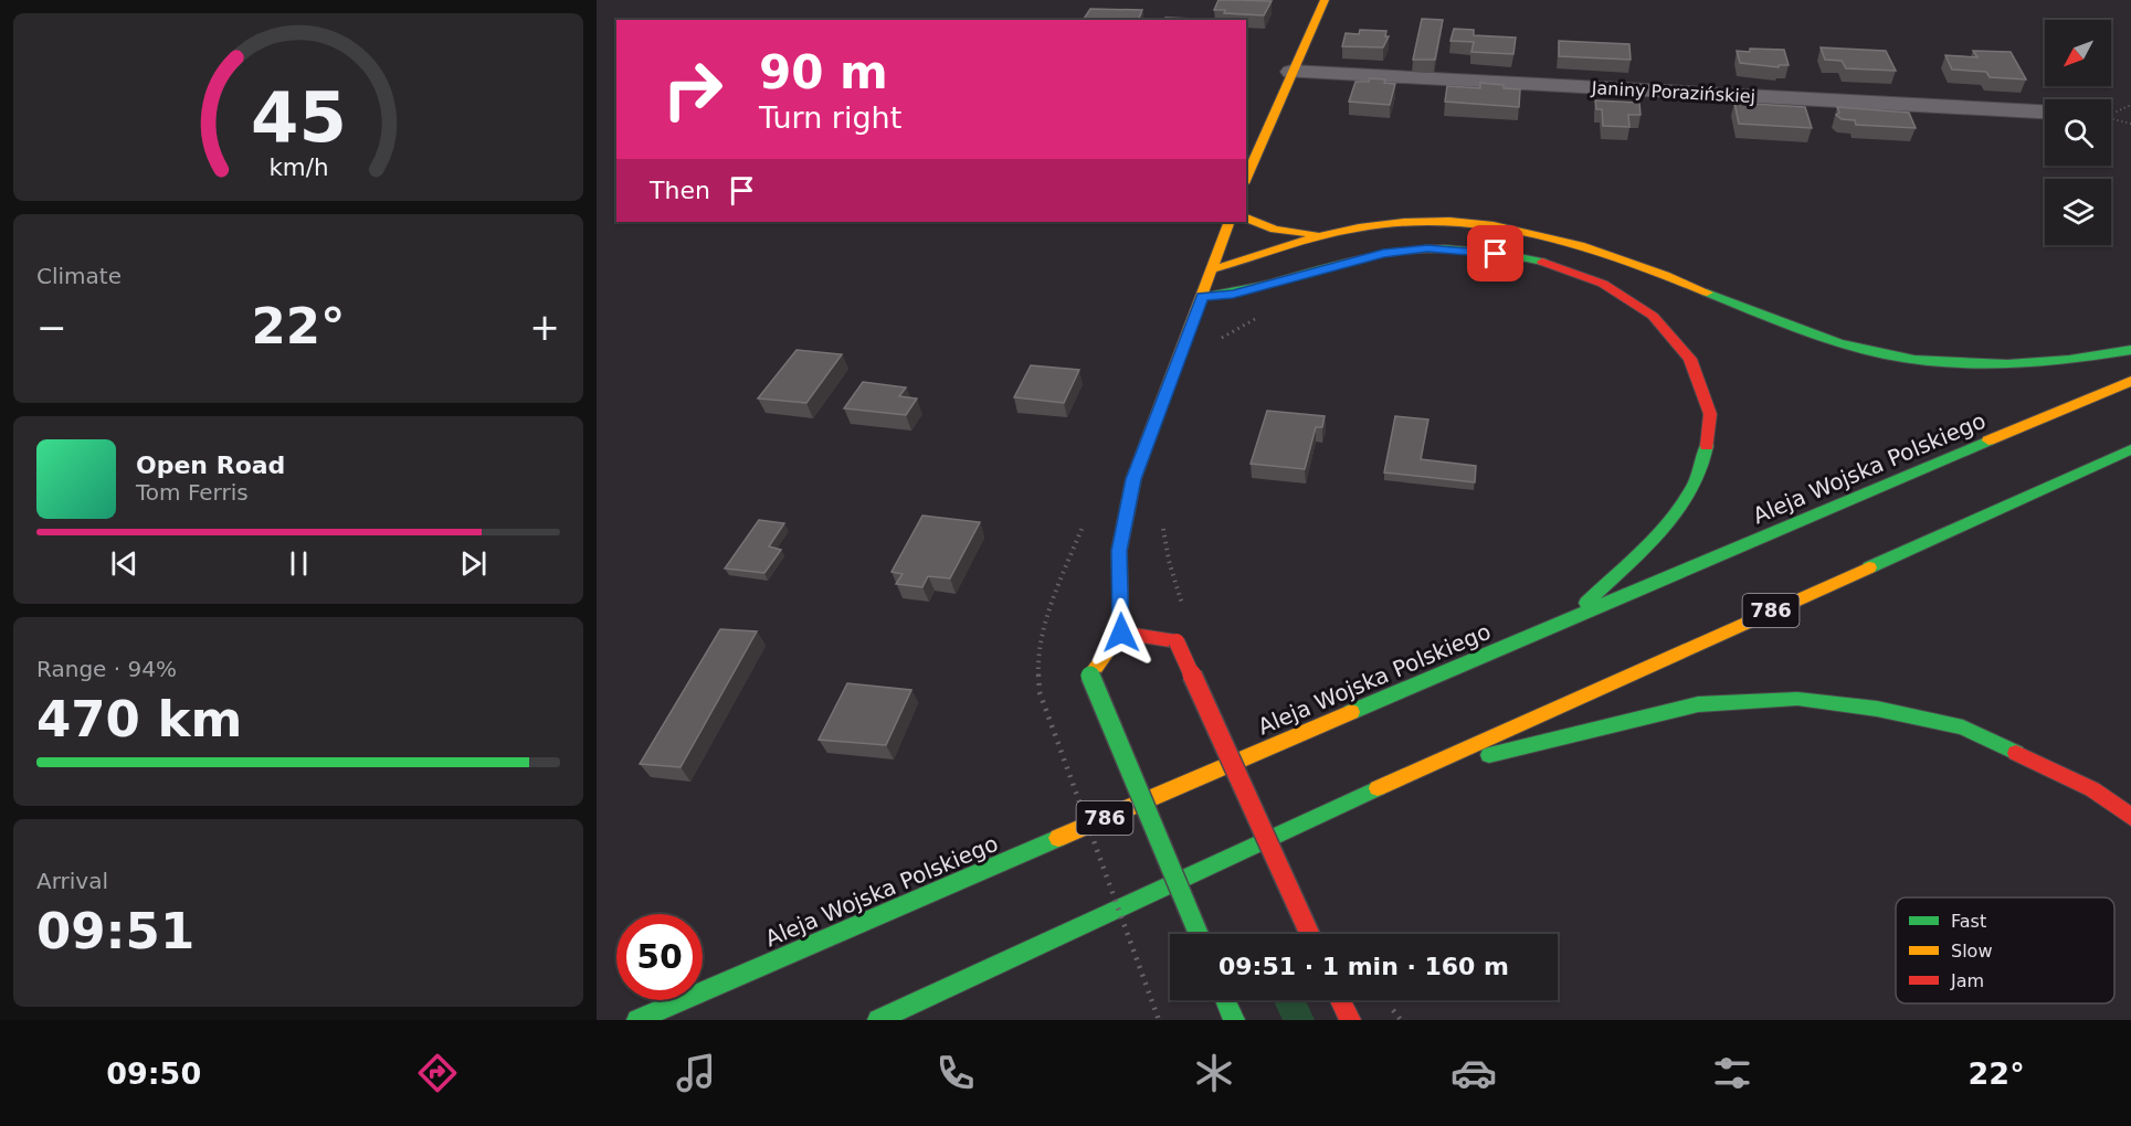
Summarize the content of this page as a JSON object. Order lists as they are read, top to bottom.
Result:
{
  "streets": {
    "main road": ["Aleja Wojska Polskiego", "786"],
    "street": ["Janiny Porazińskiej"]
  },
  "legend": ["Fast", "Slow", "Jam"],
  "north": "bottom left",
  "page": {
    "turn": ["90 m", "Turn right"],
    "then": "Then",
    "tile": [
      "Climate",
      ["Range · 94%", "470 km"],
      ["Arrival", "09:51"]
    ],
    "heat": ["−", "22°", "+"],
    "song": ["Open Road", "Tom Ferris"],
    "limit": "50",
    "trip": "09:51 · 1 min · 160 m",
    "tabs": ["09:50", "22°"],
    "gauge": ["45", "km/h"]
  }
}
